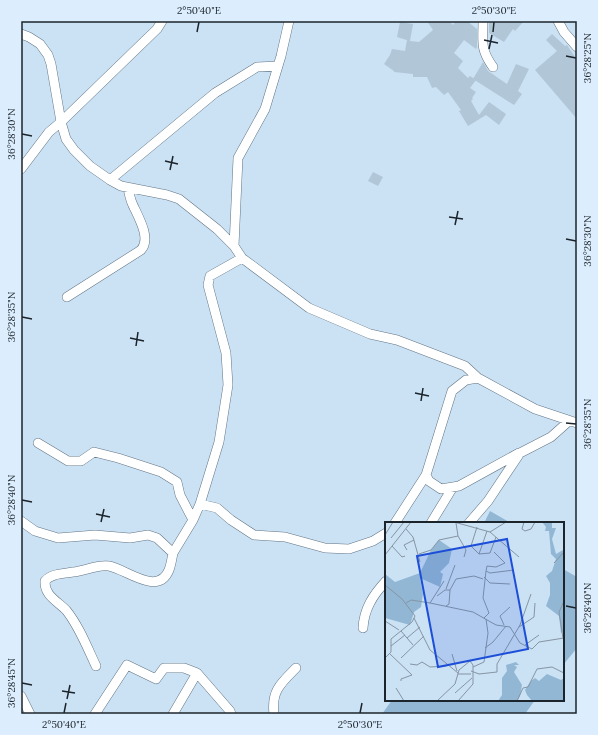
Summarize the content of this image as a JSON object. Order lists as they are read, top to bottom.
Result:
{
  "coordinates": [
    "2°50'40\"E",
    "2°50'30\"E",
    "36°28'25\"N",
    "36°28'30\"N",
    "36°28'35\"N",
    "36°28'40\"N",
    "36°28'45\"N"
  ]
}
